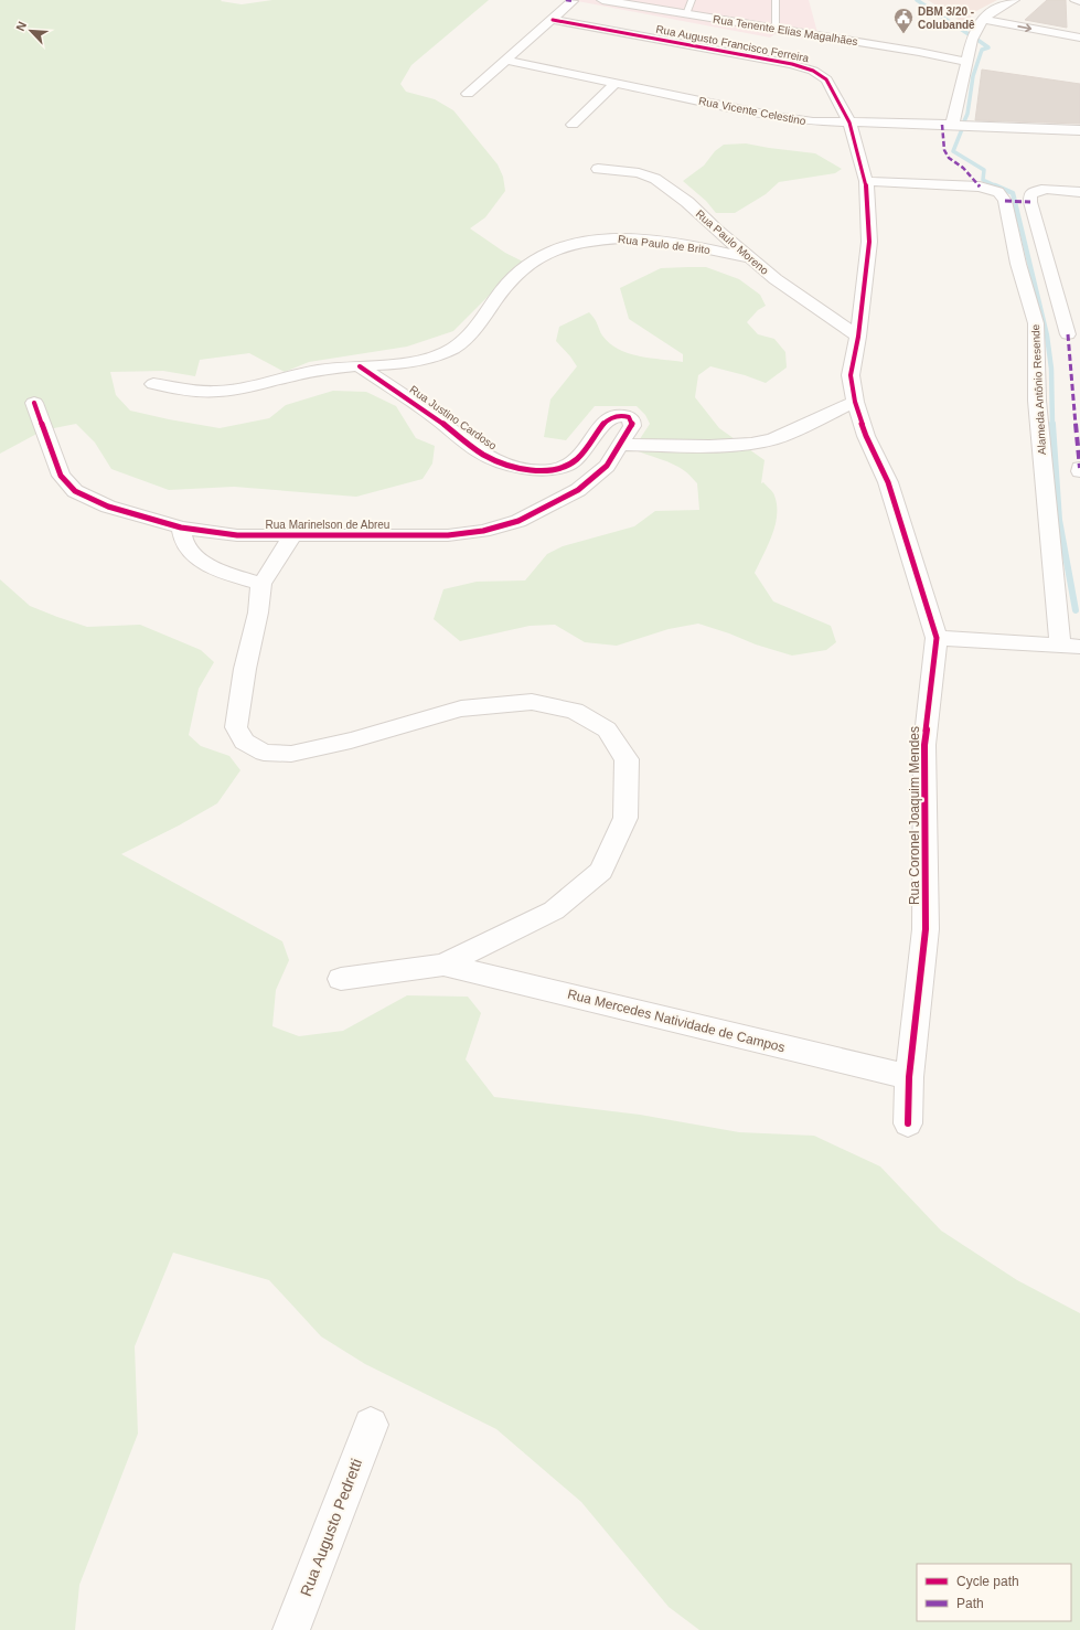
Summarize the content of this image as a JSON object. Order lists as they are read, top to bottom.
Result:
{
  "streets": {
    "street": [
      "Rua Tenente Elias Magalhães",
      "Rua Augusto Francisco Ferreira",
      "Rua Vicente Celestino",
      "Rua Paulo Moreno",
      "Rua Paulo de Brito",
      "Alameda Antônio Resende",
      "Rua Justino Cardoso",
      "Rua Marinelson de Abreu",
      "Rua Coronel Joaquim Mendes",
      "Rua Mercedes Natividade de Campos",
      "Rua Augusto Pedretti"
    ]
  },
  "crossings": [
    ["Rua Augusto Francisco Ferreira", "Rua Vicente Celestino"],
    ["Rua Augusto Francisco Ferreira", "Rua Paulo Moreno"],
    ["Rua Augusto Francisco Ferreira", "Alameda Antônio Resende"],
    ["Rua Augusto Francisco Ferreira", "Rua Coronel Joaquim Mendes"],
    ["Rua Paulo Moreno", "Rua Paulo de Brito"],
    ["Rua Paulo Moreno", "Rua Coronel Joaquim Mendes"],
    ["Rua Paulo de Brito", "Rua Justino Cardoso"],
    ["Rua Justino Cardoso", "Rua Marinelson de Abreu"],
    ["Rua Coronel Joaquim Mendes", "Rua Mercedes Natividade de Campos"]
  ],
  "places": {
    "public building": ["DBM 3/20 - Colubandê"]
  },
  "legend": ["Cycle path", "Path"],
  "north": "top left"
}
